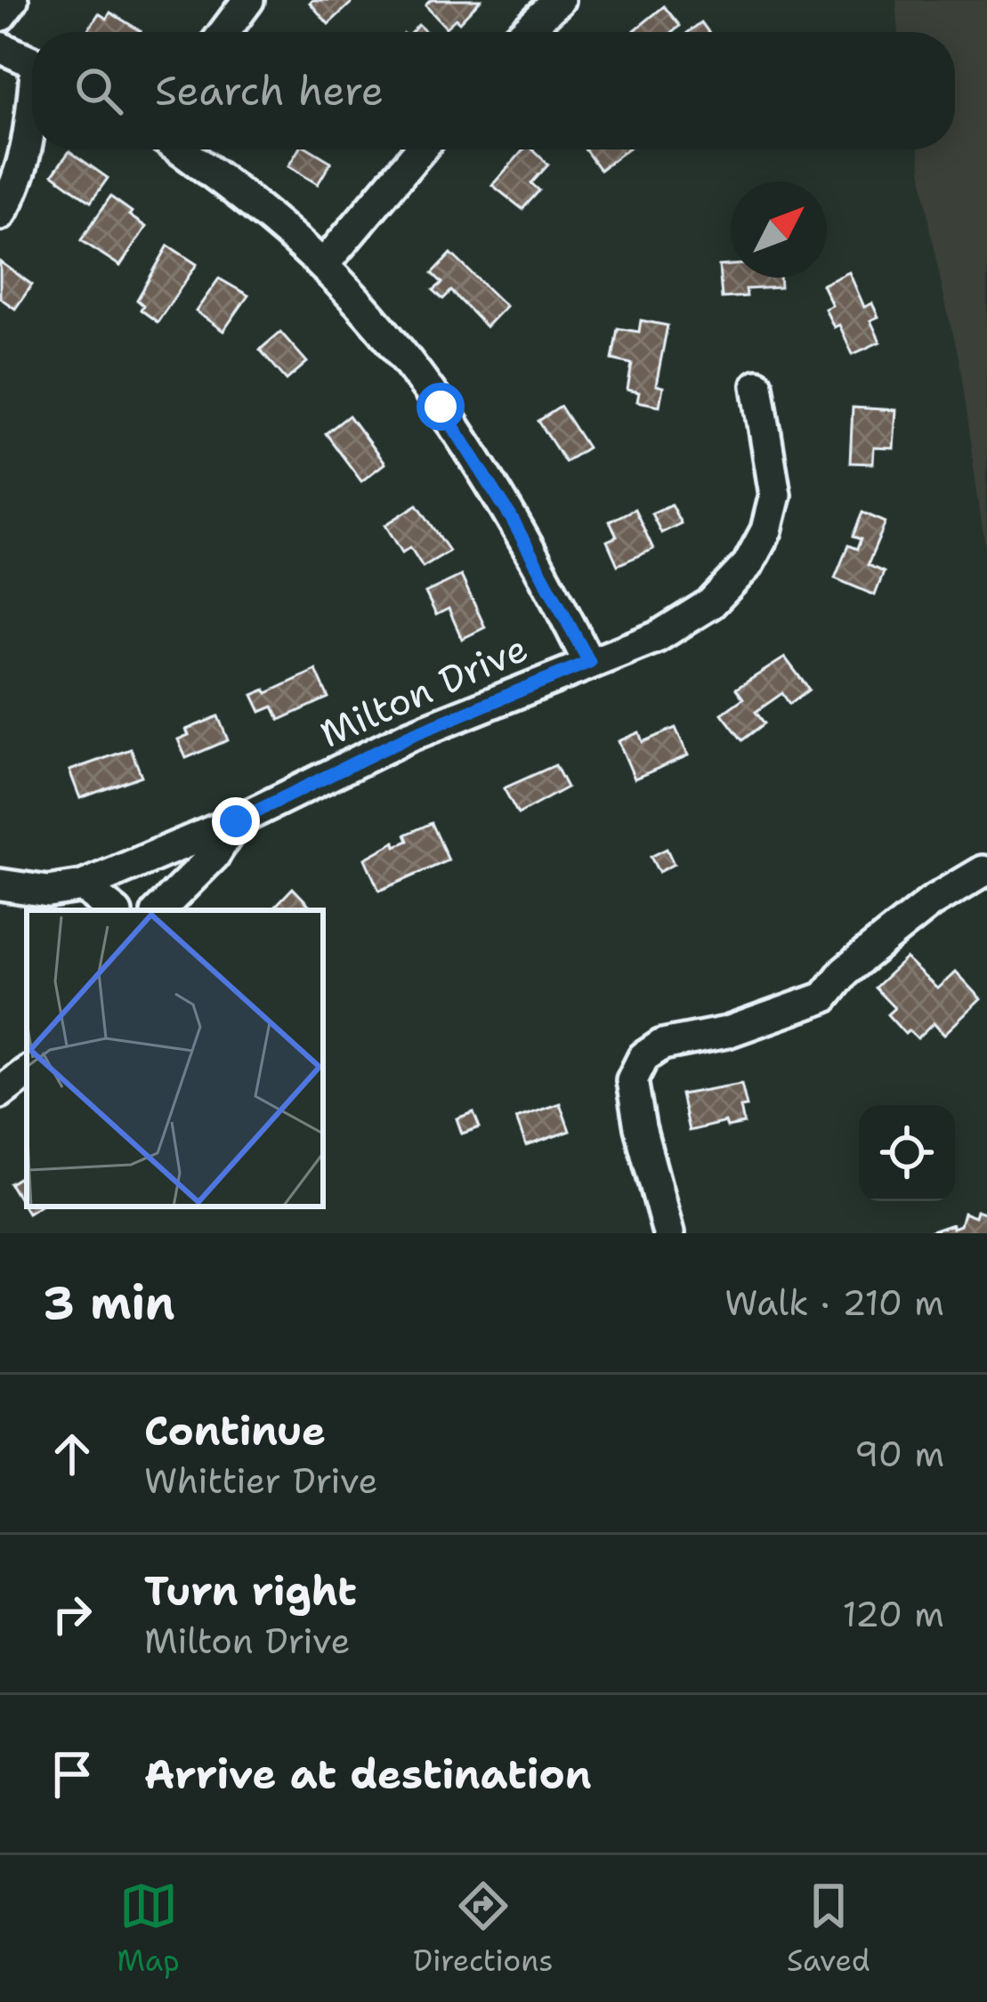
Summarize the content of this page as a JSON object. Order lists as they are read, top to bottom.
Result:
{
  "streets": {
    "street": ["Milton Drive"]
  },
  "north": "top right",
  "page": {
    "search": "Search here",
    "heading": ["3 min", "Walk · 210 m"],
    "list": [
      ["Continue", "Whittier Drive", "90 m"],
      ["Turn right", "Milton Drive", "120 m"],
      "Arrive at destination"
    ],
    "nav": ["Map", "Directions", "Saved"]
  }
}
